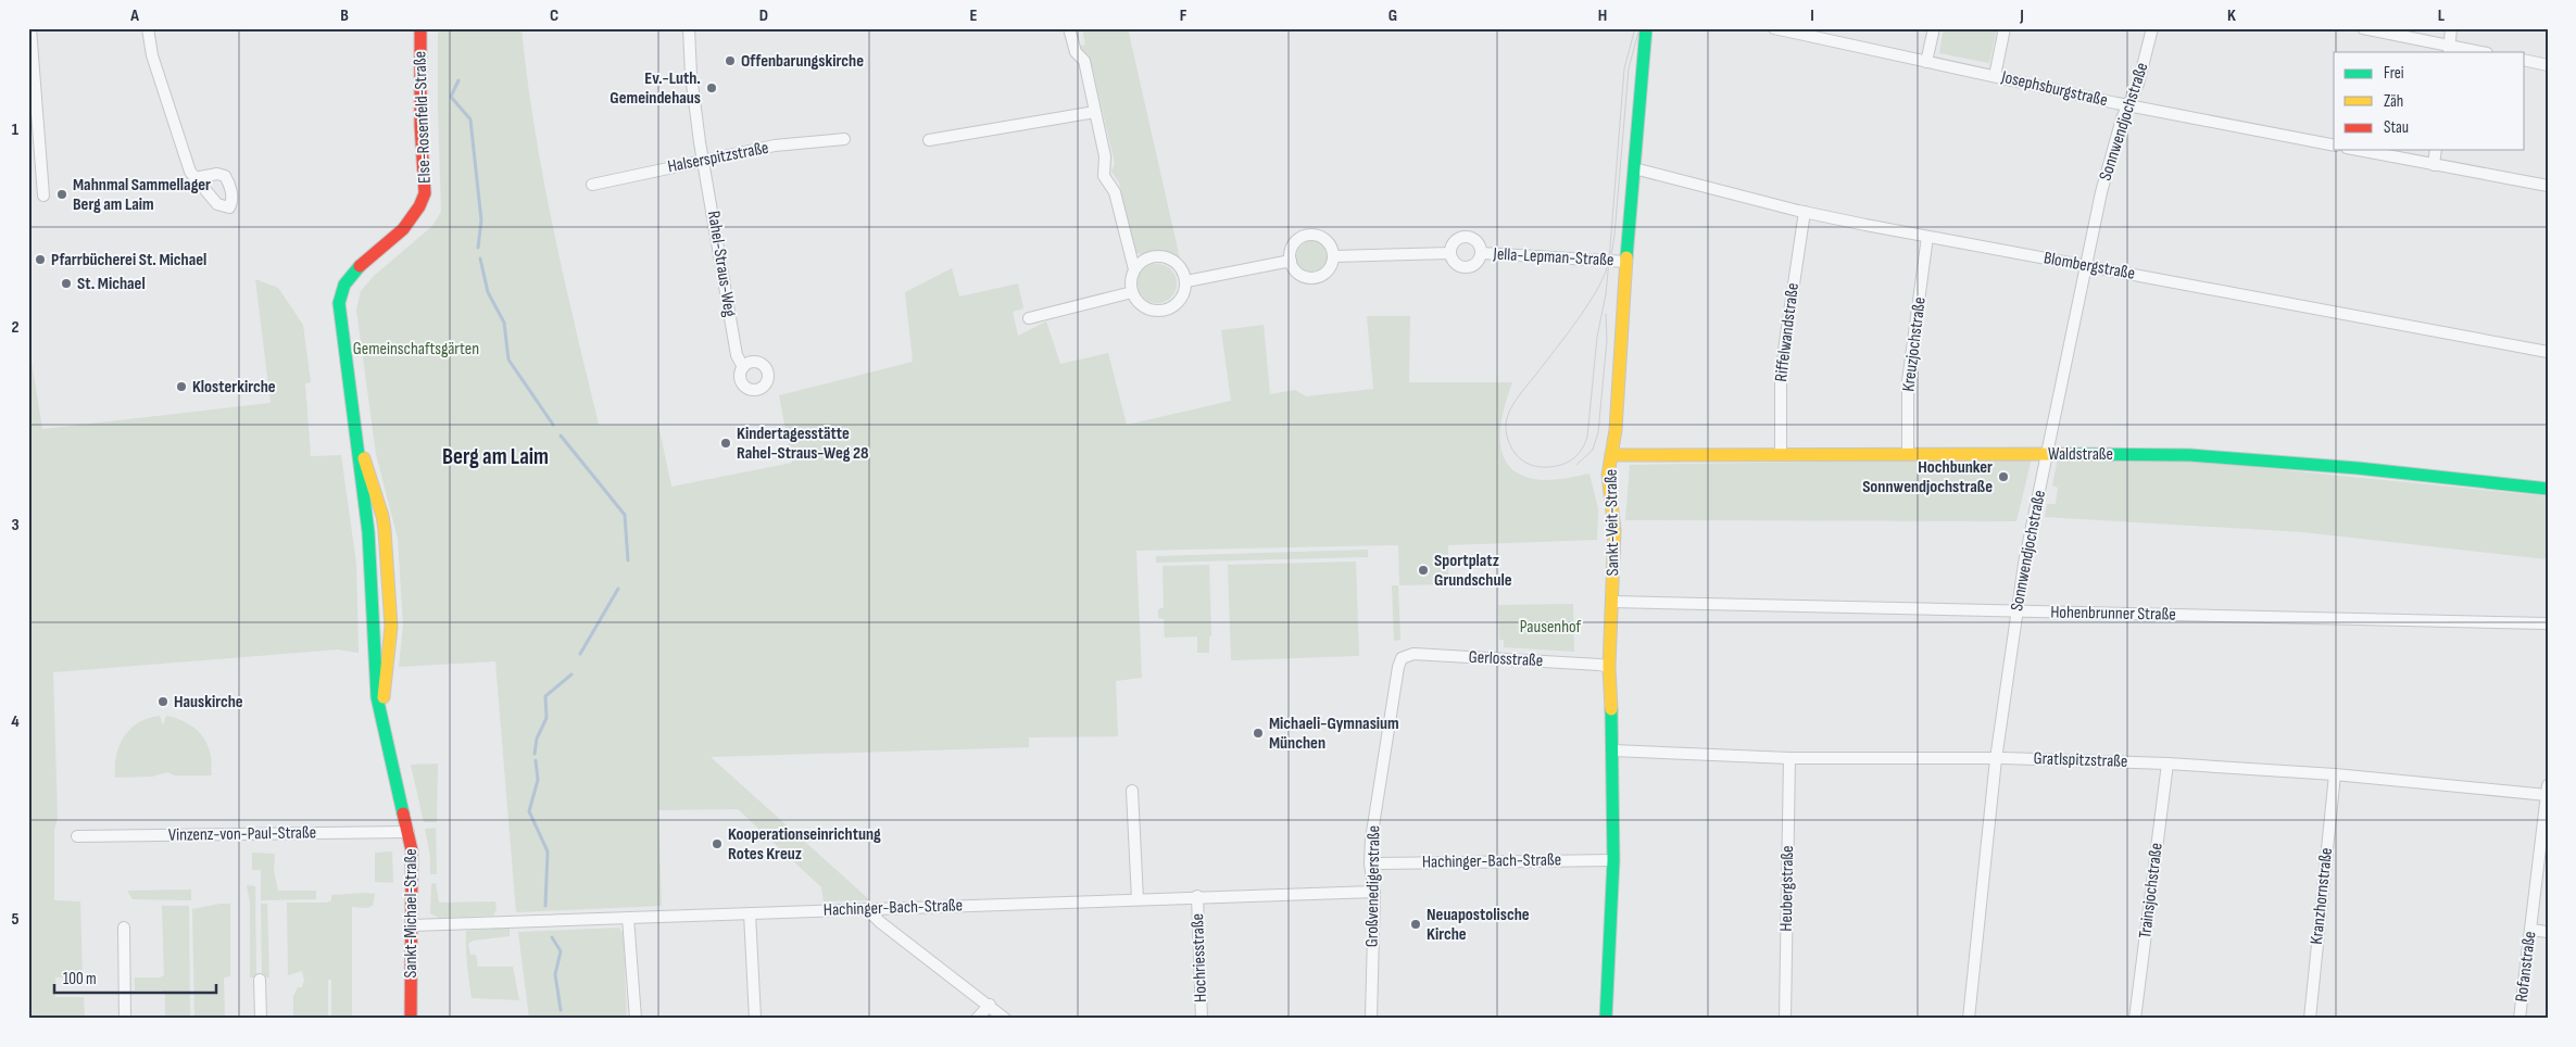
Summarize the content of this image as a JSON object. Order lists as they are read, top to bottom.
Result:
{
  "streets": {
    "street": [
      "Josephsburgstraße",
      "Else-Rosenfeld-Straße",
      "Sonnwendjochstraße",
      "Halserspitzstraße",
      "Jella-Lepman-Straße",
      "Rahel-Straus-Weg",
      "Blombergstraße",
      "Riffelwandstraße",
      "Kreuzjochstraße",
      "Waldstraße",
      "Sankt-Veit-Straße",
      "Hohenbrunner Straße",
      "Gerlosstraße",
      "Gratlspitzstraße",
      "Vinzenz-von-Paul-Straße",
      "Hachinger-Bach-Straße",
      "Großvenedigerstraße",
      "Heubergstraße",
      "Trainsjochstraße",
      "Kranzhornstraße",
      "Sankt-Michael-Straße",
      "Hochriesstraße",
      "Rofanstraße"
    ]
  },
  "crossings": [
    ["Josephsburgstraße", "Sonnwendjochstraße"],
    ["Else-Rosenfeld-Straße", "Sankt-Michael-Straße"],
    ["Sonnwendjochstraße", "Blombergstraße"],
    ["Sonnwendjochstraße", "Waldstraße"],
    ["Sonnwendjochstraße", "Hohenbrunner Straße"],
    ["Sonnwendjochstraße", "Gratlspitzstraße"],
    ["Halserspitzstraße", "Rahel-Straus-Weg"],
    ["Jella-Lepman-Straße", "Sankt-Veit-Straße"],
    ["Blombergstraße", "Riffelwandstraße"],
    ["Blombergstraße", "Kreuzjochstraße"],
    ["Blombergstraße", "Sankt-Veit-Straße"],
    ["Riffelwandstraße", "Waldstraße"],
    ["Kreuzjochstraße", "Waldstraße"],
    ["Waldstraße", "Sankt-Veit-Straße"],
    ["Sankt-Veit-Straße", "Hohenbrunner Straße"],
    ["Sankt-Veit-Straße", "Gerlosstraße"],
    ["Sankt-Veit-Straße", "Gratlspitzstraße"],
    ["Sankt-Veit-Straße", "Hachinger-Bach-Straße"],
    ["Gerlosstraße", "Großvenedigerstraße"],
    ["Gratlspitzstraße", "Heubergstraße"],
    ["Gratlspitzstraße", "Trainsjochstraße"],
    ["Gratlspitzstraße", "Kranzhornstraße"],
    ["Gratlspitzstraße", "Rofanstraße"],
    ["Vinzenz-von-Paul-Straße", "Sankt-Michael-Straße"],
    ["Hachinger-Bach-Straße", "Großvenedigerstraße"],
    ["Hachinger-Bach-Straße", "Sankt-Michael-Straße"],
    ["Hachinger-Bach-Straße", "Hochriesstraße"]
  ],
  "districts": ["Berg am Laim"],
  "parks": ["Gemeinschaftsgärten", "Pausenhof"],
  "places": [
    "Offenbarungskirche",
    "Ev.-Luth. Gemeindehaus",
    "Mahnmal Sammellager Berg am Laim",
    "Pfarrbücherei St. Michael",
    "St. Michael",
    "Klosterkirche",
    "Kindertagesstätte Rahel-Straus-Weg 28",
    "Hochbunker Sonnwendjochstraße",
    "Sportplatz Grundschule",
    "Hauskirche",
    "Michaeli-Gymnasium München",
    "Kooperationseinrichtung Rotes Kreuz",
    "Neuapostolische Kirche"
  ],
  "legend": ["Frei", "Zäh", "Stau"],
  "scale_bar": "100 m",
  "grid": {
    "columns": [
      "A",
      "B",
      "C",
      "D",
      "E",
      "F",
      "G",
      "H",
      "I",
      "J",
      "K",
      "L"
    ],
    "rows": [
      "1",
      "2",
      "3",
      "4",
      "5"
    ]
  }
}
